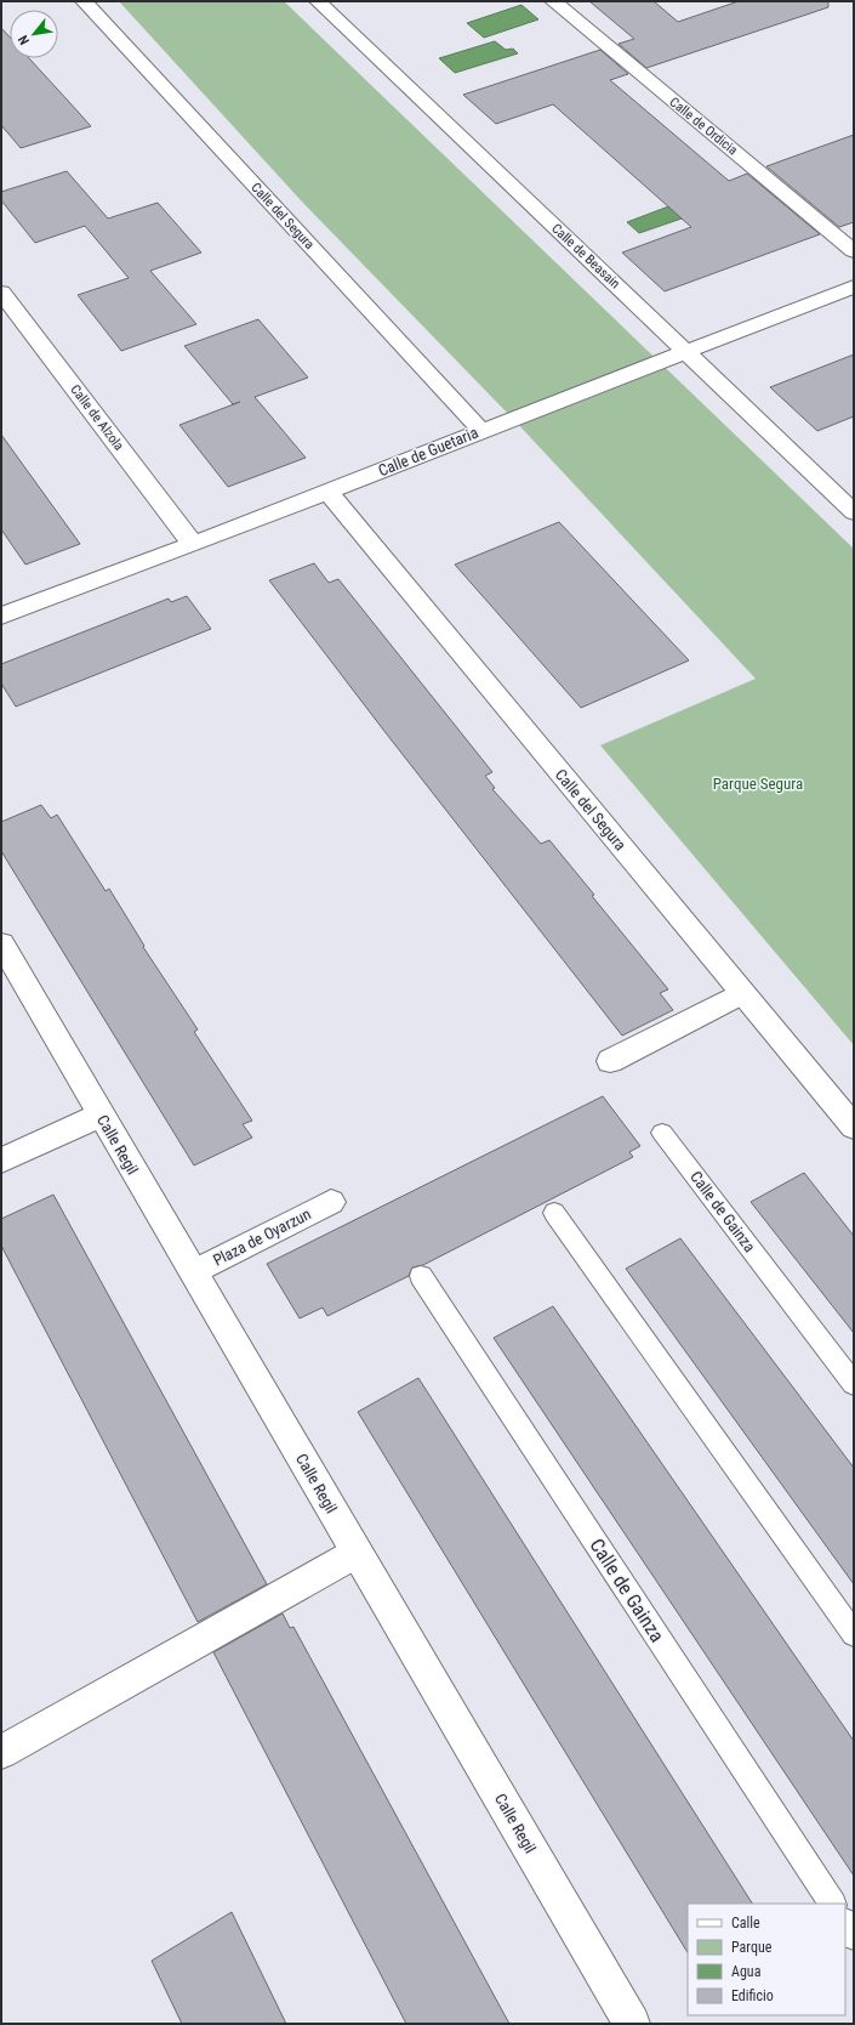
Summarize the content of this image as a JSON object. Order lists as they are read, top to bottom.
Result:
{
  "streets": {
    "street": [
      "Calle de Ordicia",
      "Calle del Segura",
      "Calle de Beasain",
      "Calle de Alzola",
      "Calle de Guetaria",
      "Calle Regil",
      "Plaza de Oyarzun"
    ],
    "lane": ["Calle de Gainza"]
  },
  "crossings": [
    ["Calle del Segura", "Calle de Guetaria"],
    ["Calle de Beasain", "Calle de Guetaria"],
    ["Calle de Alzola", "Calle de Guetaria"],
    ["Calle Regil", "Plaza de Oyarzun"]
  ],
  "parks": ["Parque Segura"],
  "legend": [
    "Calle",
    "Parque",
    "Agua",
    "Edificio"
  ],
  "north": "bottom left"
}
